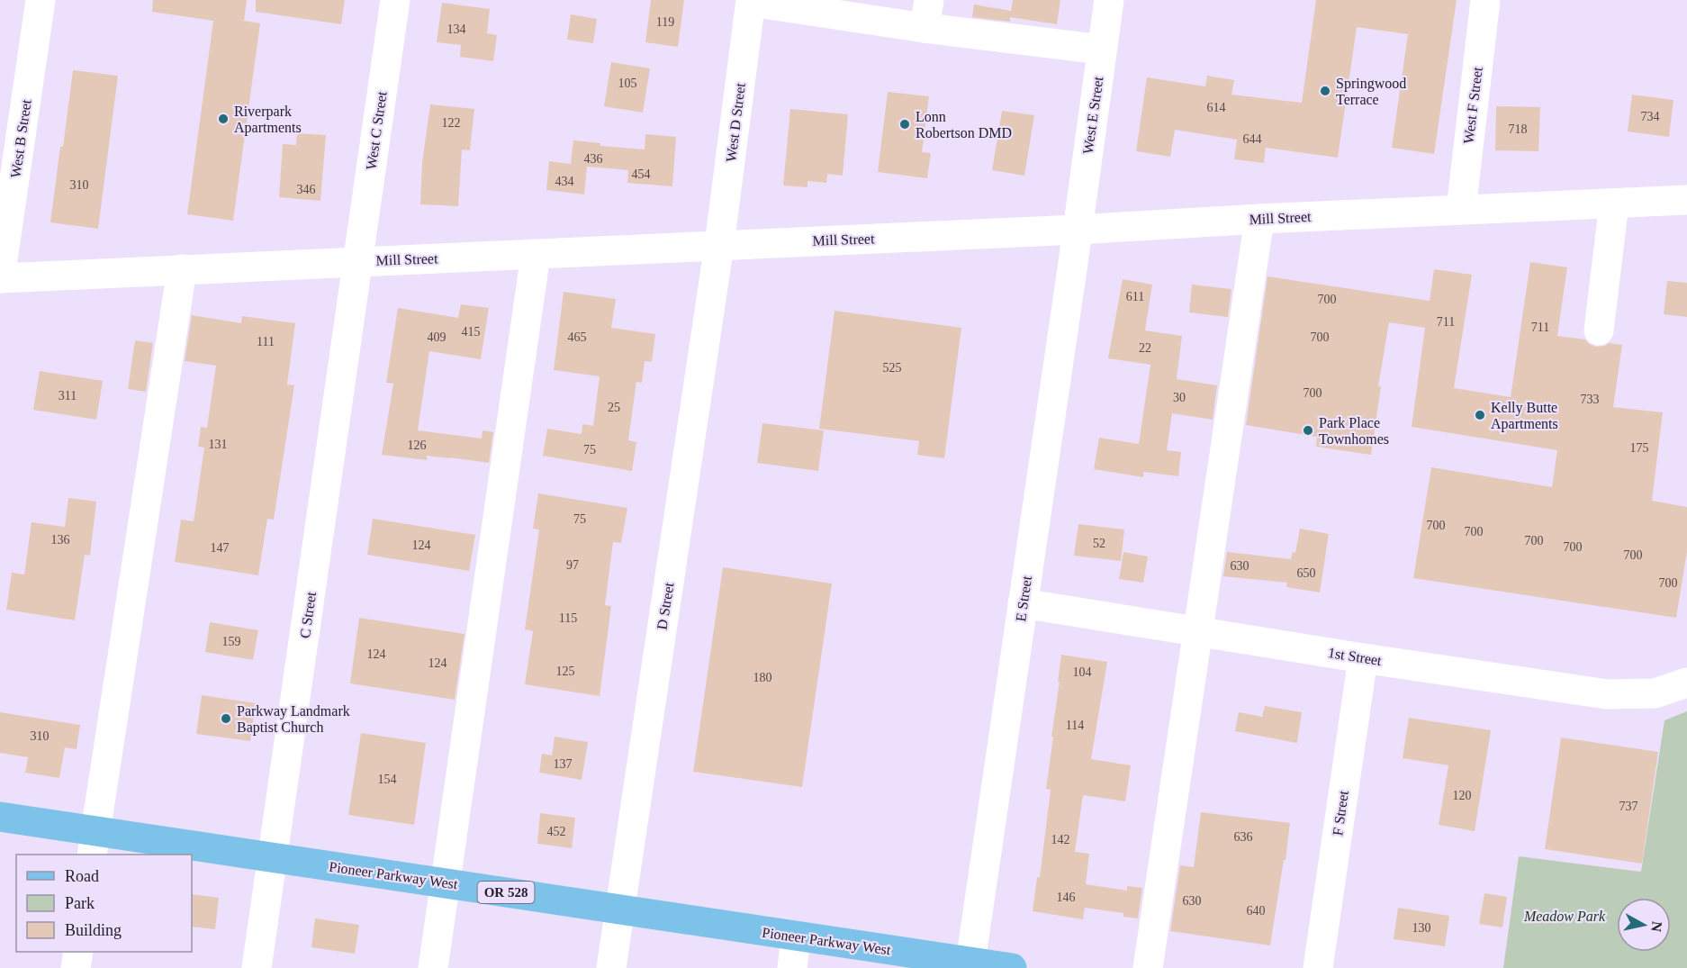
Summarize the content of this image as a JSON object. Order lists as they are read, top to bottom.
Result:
{
  "streets": {
    "main road": ["Pioneer Parkway West", "OR 528"],
    "street": [
      "West F Street",
      "West E Street",
      "West D Street",
      "West C Street",
      "West B Street",
      "Mill Street",
      "E Street",
      "D Street",
      "C Street",
      "1st Street",
      "F Street"
    ]
  },
  "crossings": [
    ["West F Street", "Mill Street"],
    ["West E Street", "Mill Street"],
    ["West E Street", "E Street"],
    ["West D Street", "Mill Street"],
    ["West D Street", "D Street"],
    ["West C Street", "Mill Street"],
    ["West C Street", "C Street"],
    ["West B Street", "Mill Street"],
    ["Mill Street", "E Street"],
    ["Mill Street", "D Street"],
    ["Mill Street", "C Street"],
    ["E Street", "1st Street"],
    ["E Street", "Pioneer Parkway West"],
    ["D Street", "Pioneer Parkway West"],
    ["C Street", "Pioneer Parkway West"],
    ["1st Street", "F Street"]
  ],
  "parks": ["Meadow Park"],
  "places": [
    "Springwood Terrace",
    "Riverpark Apartments",
    "Lonn Robertson DMD",
    "Kelly Butte Apartments",
    "Park Place Townhomes",
    "Parkway Landmark Baptist Church"
  ],
  "house_numbers": [
    "119",
    "134",
    "105",
    "614",
    "734",
    "122",
    "718",
    "644",
    "436",
    "454",
    "434",
    "310",
    "346",
    "611",
    "700",
    "711",
    "711",
    "415",
    "409",
    "465",
    "700",
    "111",
    "22",
    "525",
    "700",
    "311",
    "30",
    "733",
    "25",
    "131",
    "126",
    "175",
    "75",
    "75",
    "700",
    "700",
    "136",
    "700",
    "52",
    "124",
    "700",
    "147",
    "700",
    "97",
    "630",
    "650",
    "700",
    "115",
    "159",
    "124",
    "124",
    "125",
    "104",
    "180",
    "114",
    "310",
    "137",
    "154",
    "120",
    "737",
    "452",
    "636",
    "142",
    "146",
    "630",
    "640",
    "130"
  ],
  "legend": ["Road", "Park", "Building"],
  "north": "right"
}
